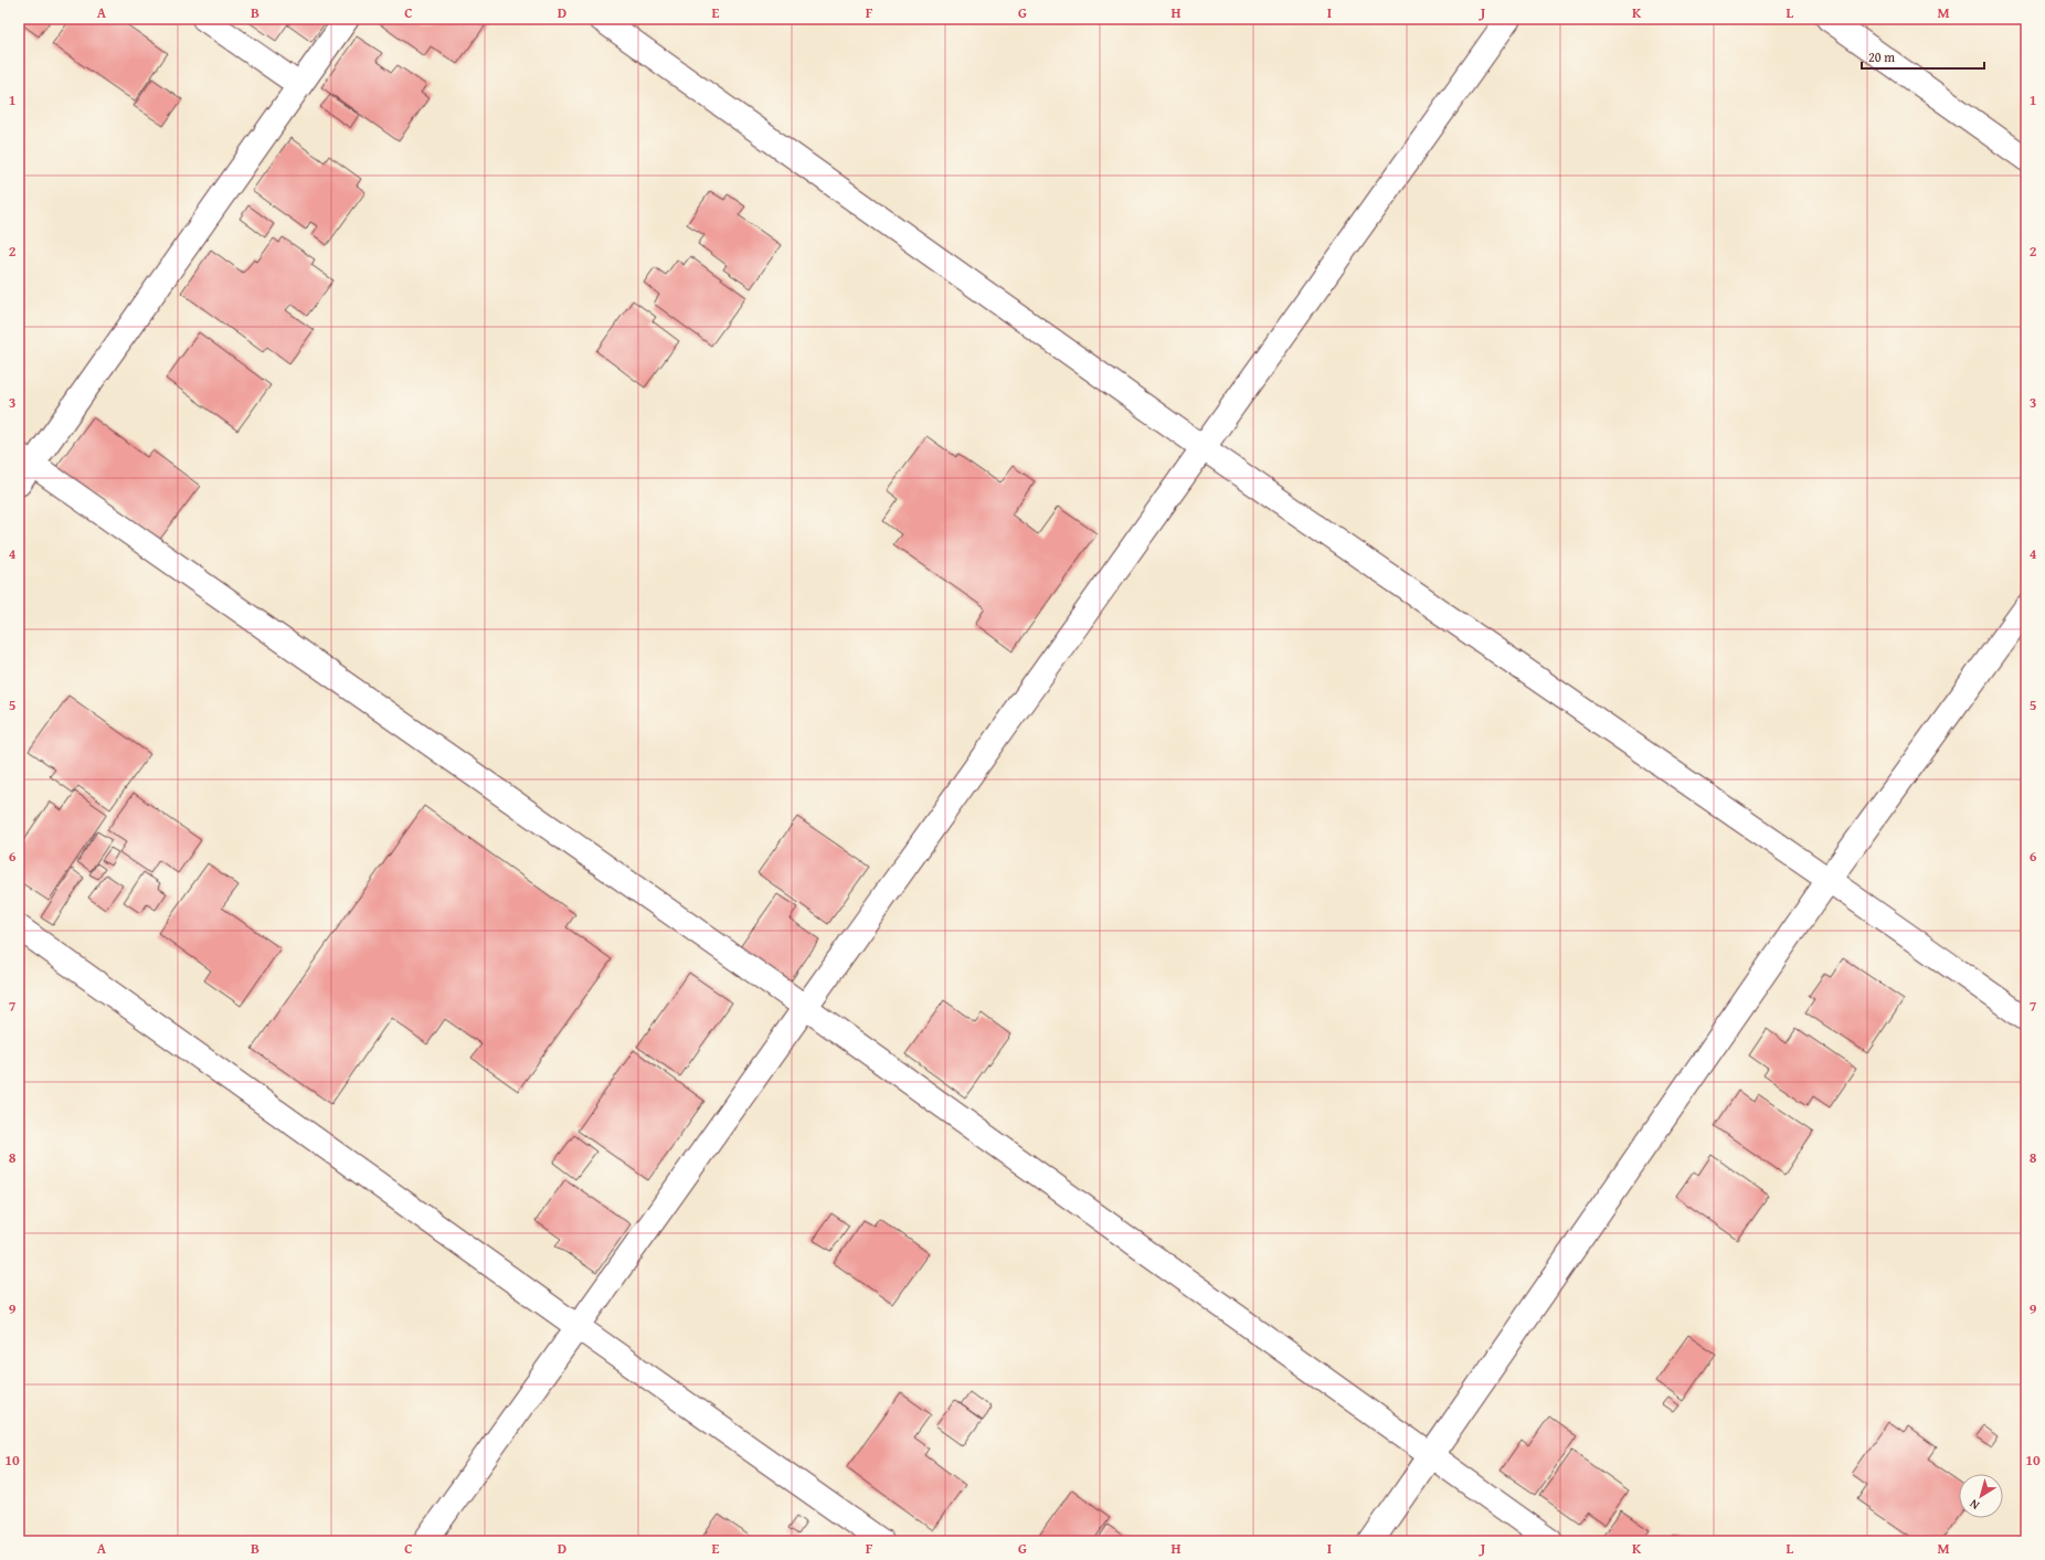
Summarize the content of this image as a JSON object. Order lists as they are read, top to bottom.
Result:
{
  "scale_bar": "20 m",
  "north": "bottom left",
  "grid": {
    "columns": [
      "A",
      "B",
      "C",
      "D",
      "E",
      "F",
      "G",
      "H",
      "I",
      "J",
      "K",
      "L",
      "M"
    ],
    "rows": [
      "1",
      "2",
      "3",
      "4",
      "5",
      "6",
      "7",
      "8",
      "9",
      "10"
    ]
  }
}
